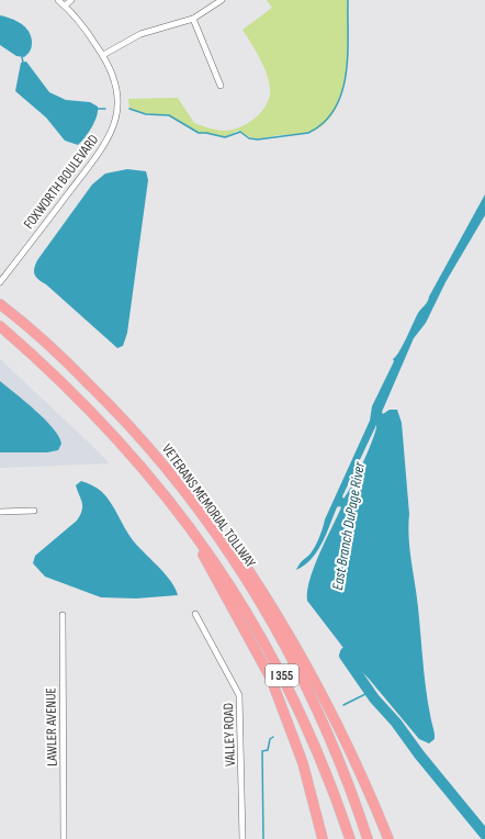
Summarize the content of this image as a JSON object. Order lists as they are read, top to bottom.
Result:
{
  "streets": {
    "highway": ["VETERANS MEMORIAL TOLLWAY", "I 355"],
    "street": ["FOXWORTH BOULEVARD", "LAWLER AVENUE", "VALLEY ROAD"]
  },
  "water": ["East Branch DuPage River"]
}
